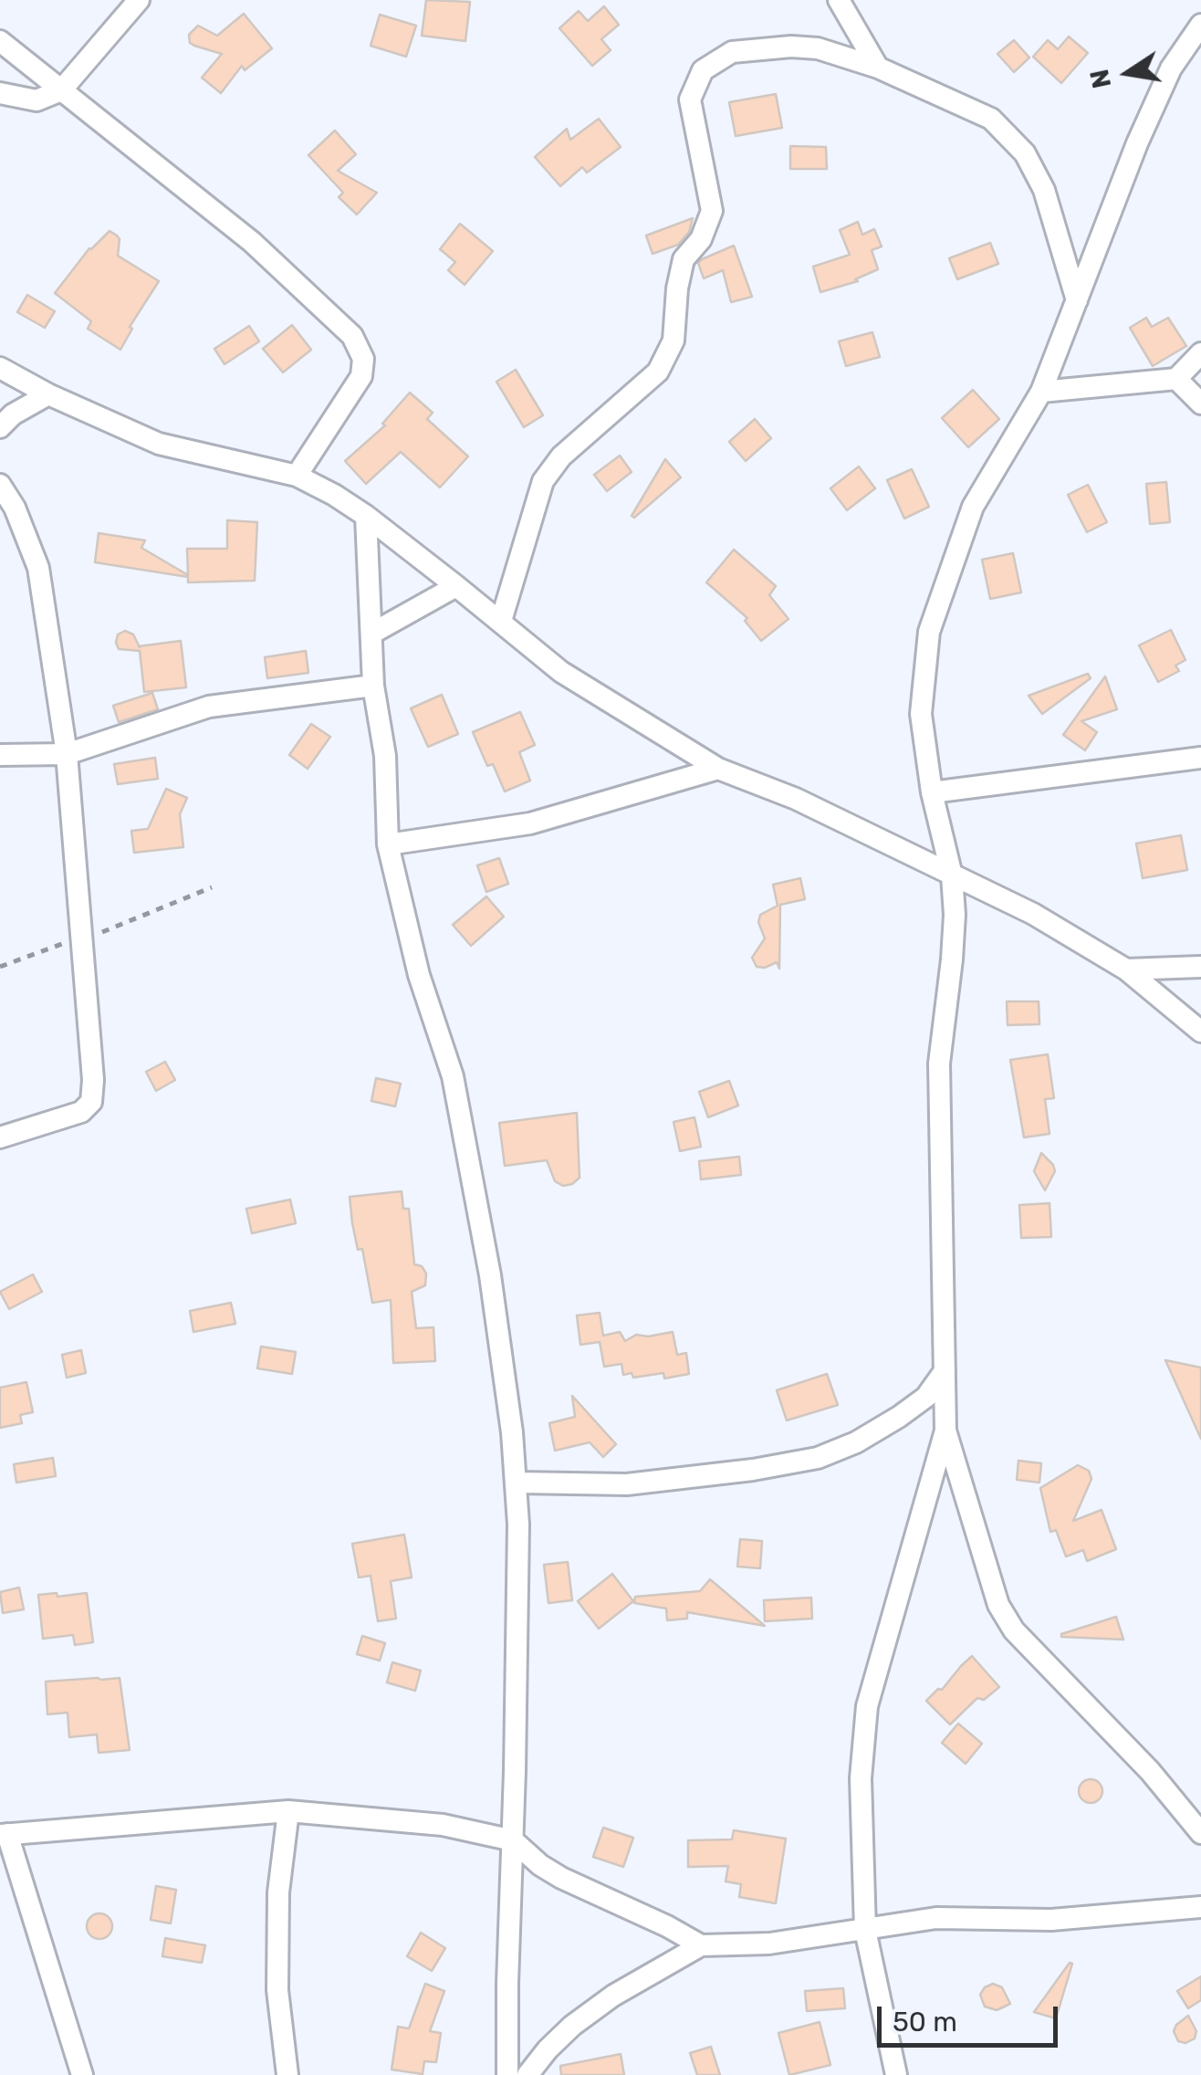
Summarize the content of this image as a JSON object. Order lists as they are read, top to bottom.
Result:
{
  "scale_bar": "50 m",
  "north": "left"
}
